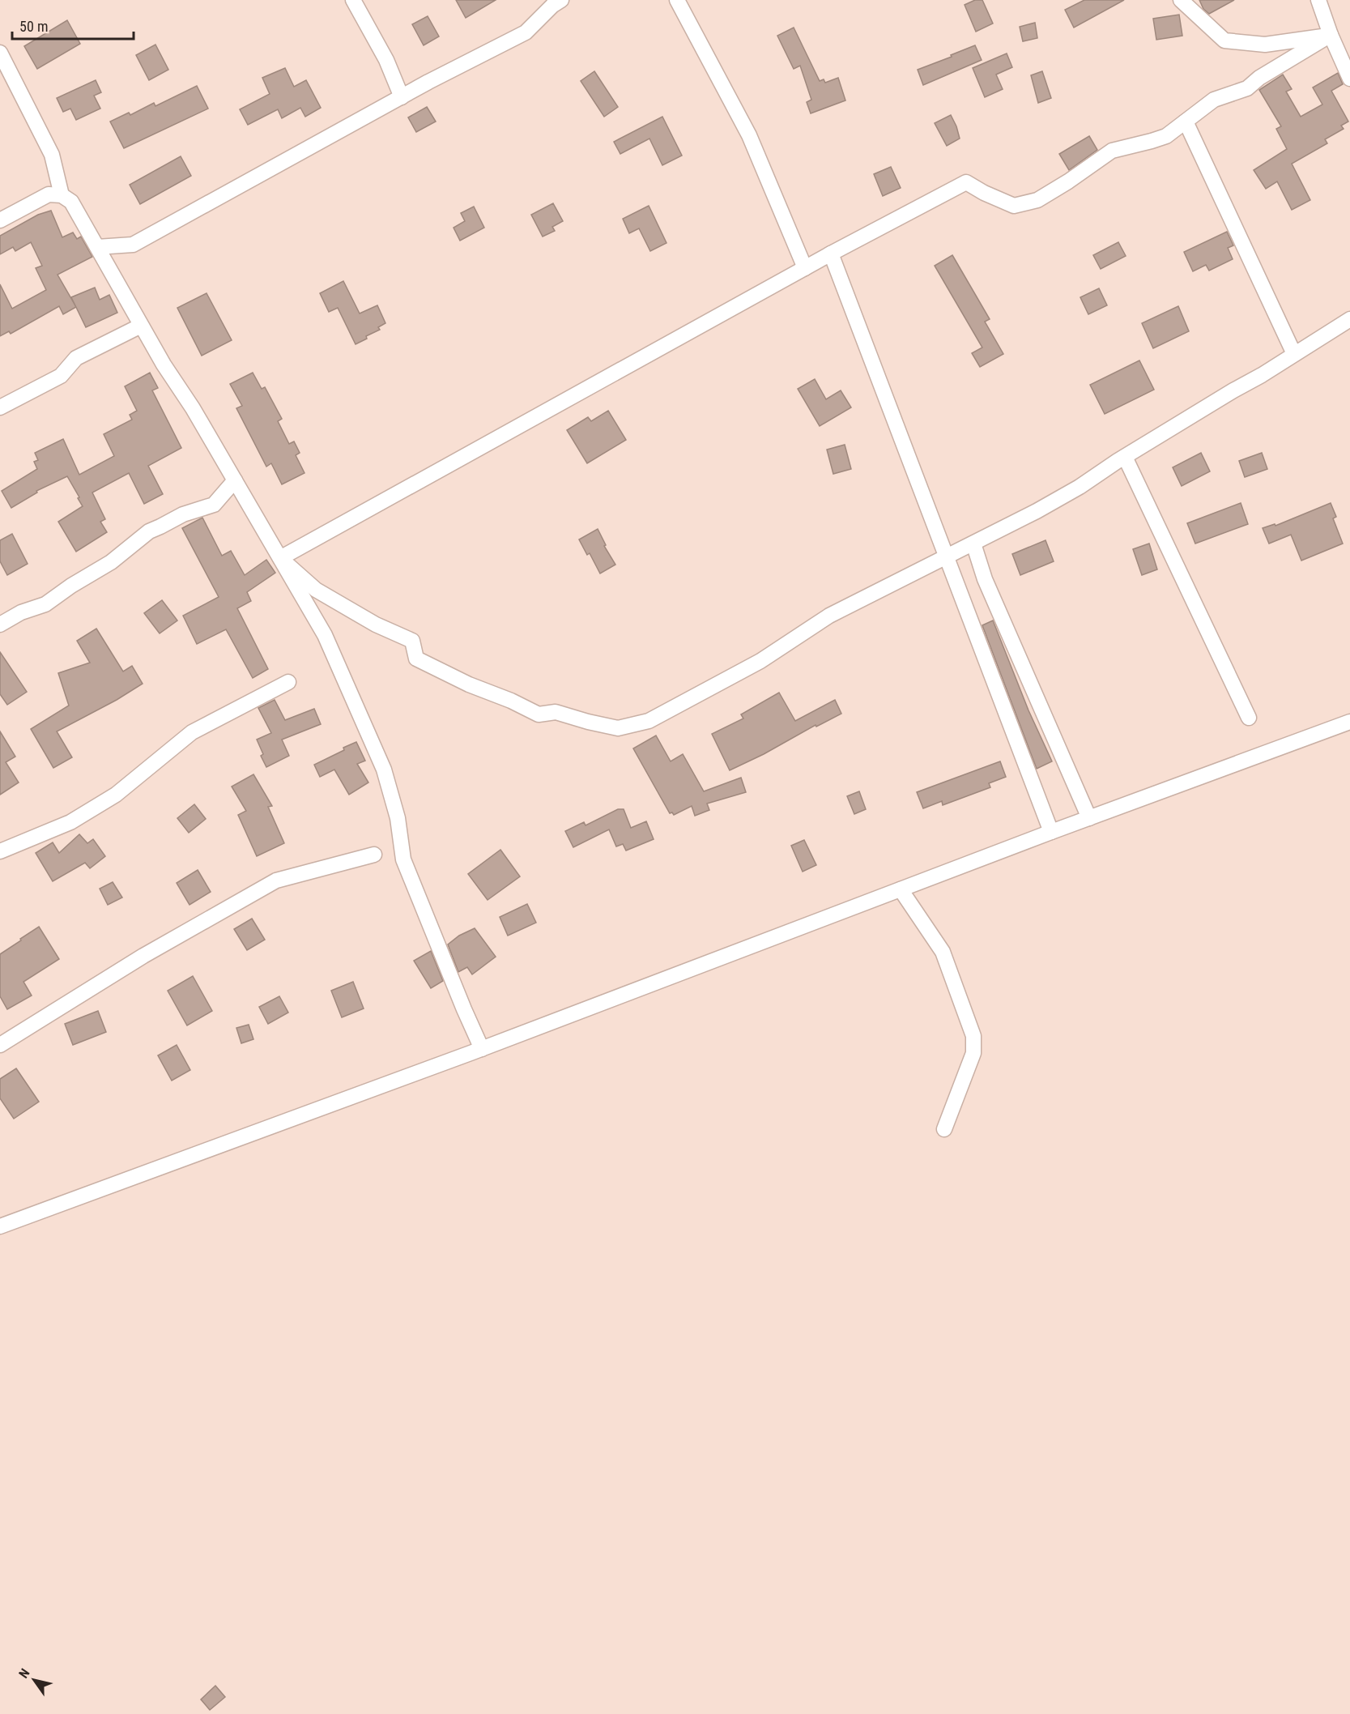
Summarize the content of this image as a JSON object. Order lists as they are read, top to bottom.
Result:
{
  "scale_bar": "50 m",
  "north": "top left"
}
